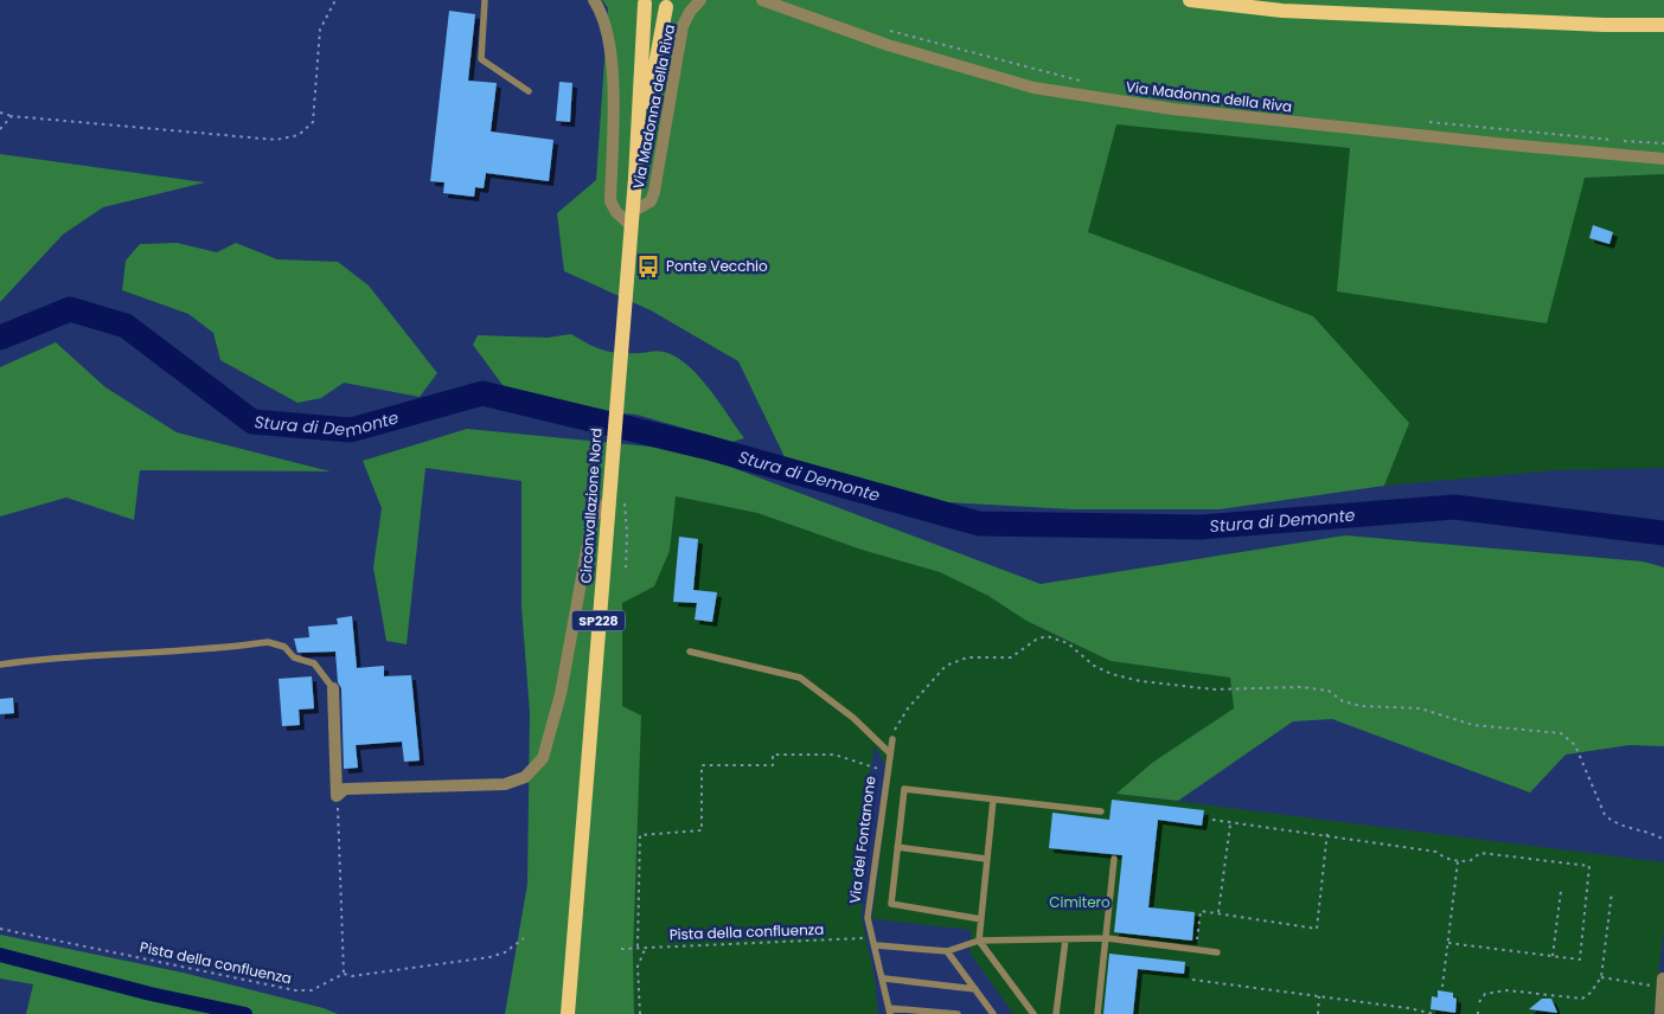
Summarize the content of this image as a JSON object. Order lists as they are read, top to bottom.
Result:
{
  "streets": {
    "main road": ["Circonvallazione Nord", "SP228"],
    "street": ["Via Madonna della Riva"],
    "lane": ["Via del Fontanone"],
    "path": ["Pista della confluenza"]
  },
  "crossings": [
    ["Via Madonna della Riva", "Circonvallazione Nord"],
    ["Via del Fontanone", "Pista della confluenza"]
  ],
  "water": ["Stura di Demonte"],
  "parks": ["Cimitero"],
  "places": {
    "bus stop": ["Ponte Vecchio"]
  }
}
